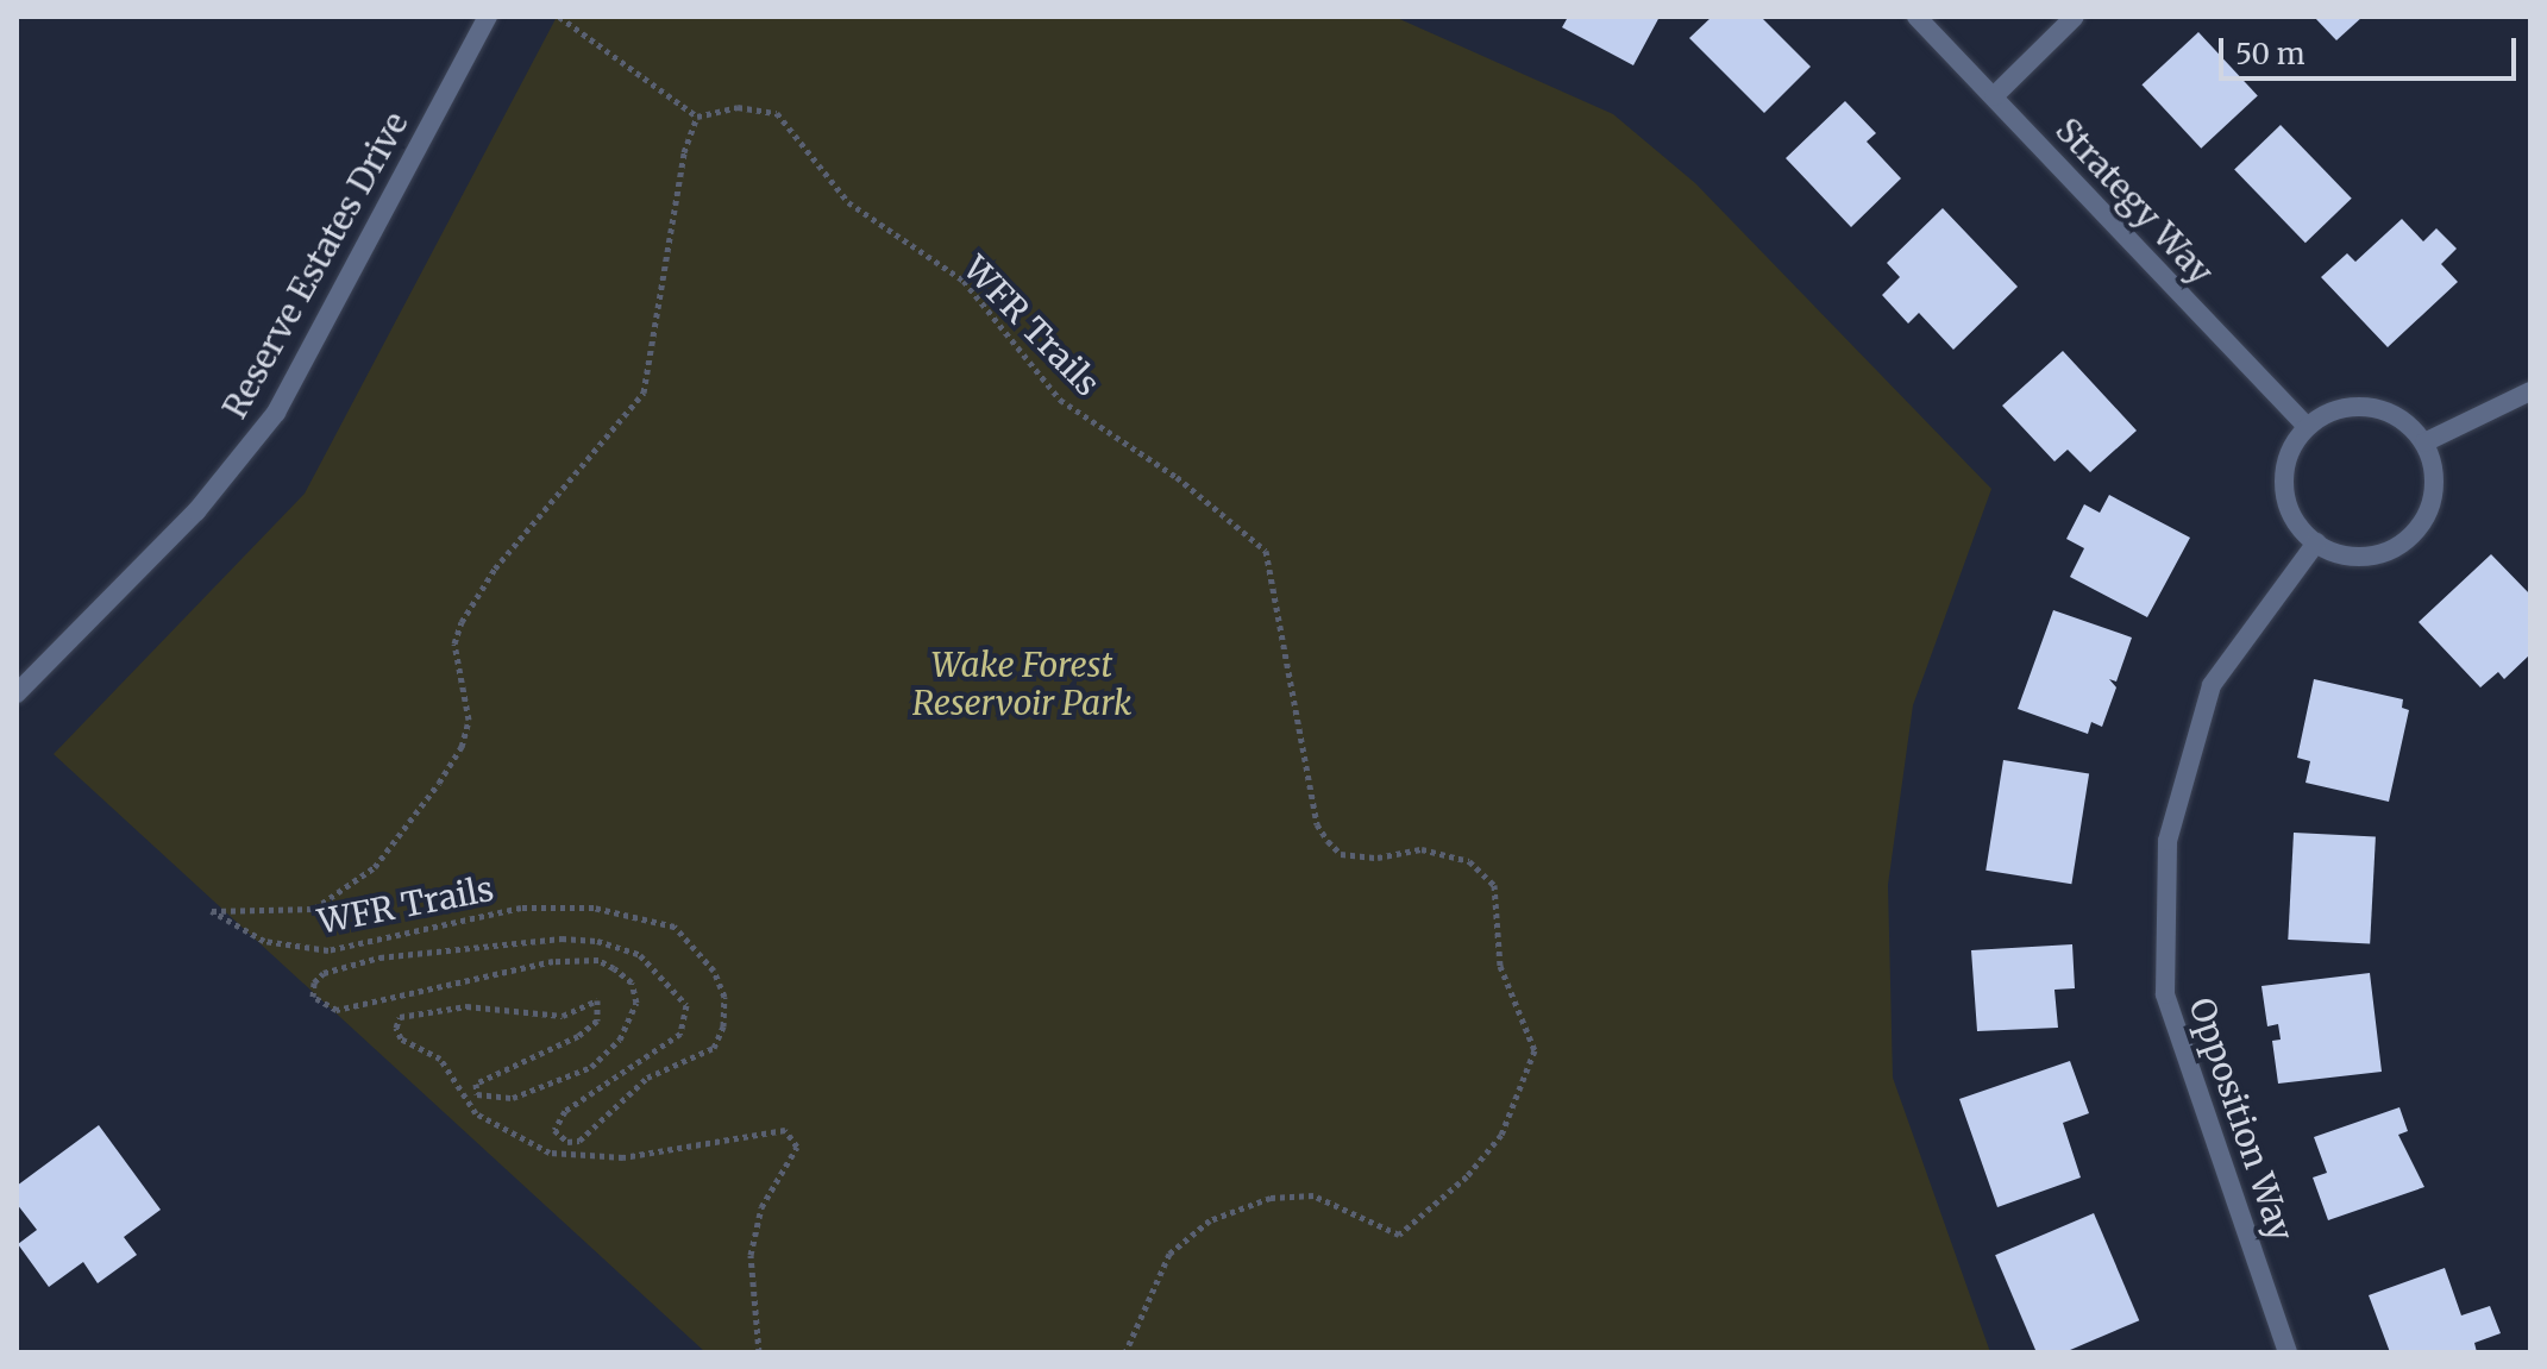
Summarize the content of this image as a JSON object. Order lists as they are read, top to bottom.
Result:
{
  "streets": {
    "street": ["Strategy Way", "Reserve Estates Drive", "Opposition Way"],
    "path": ["WFR Trails"]
  },
  "crossings": [
    ["Strategy Way", "Opposition Way"]
  ],
  "parks": ["Wake Forest Reservoir Park"],
  "scale_bar": "50 m"
}
